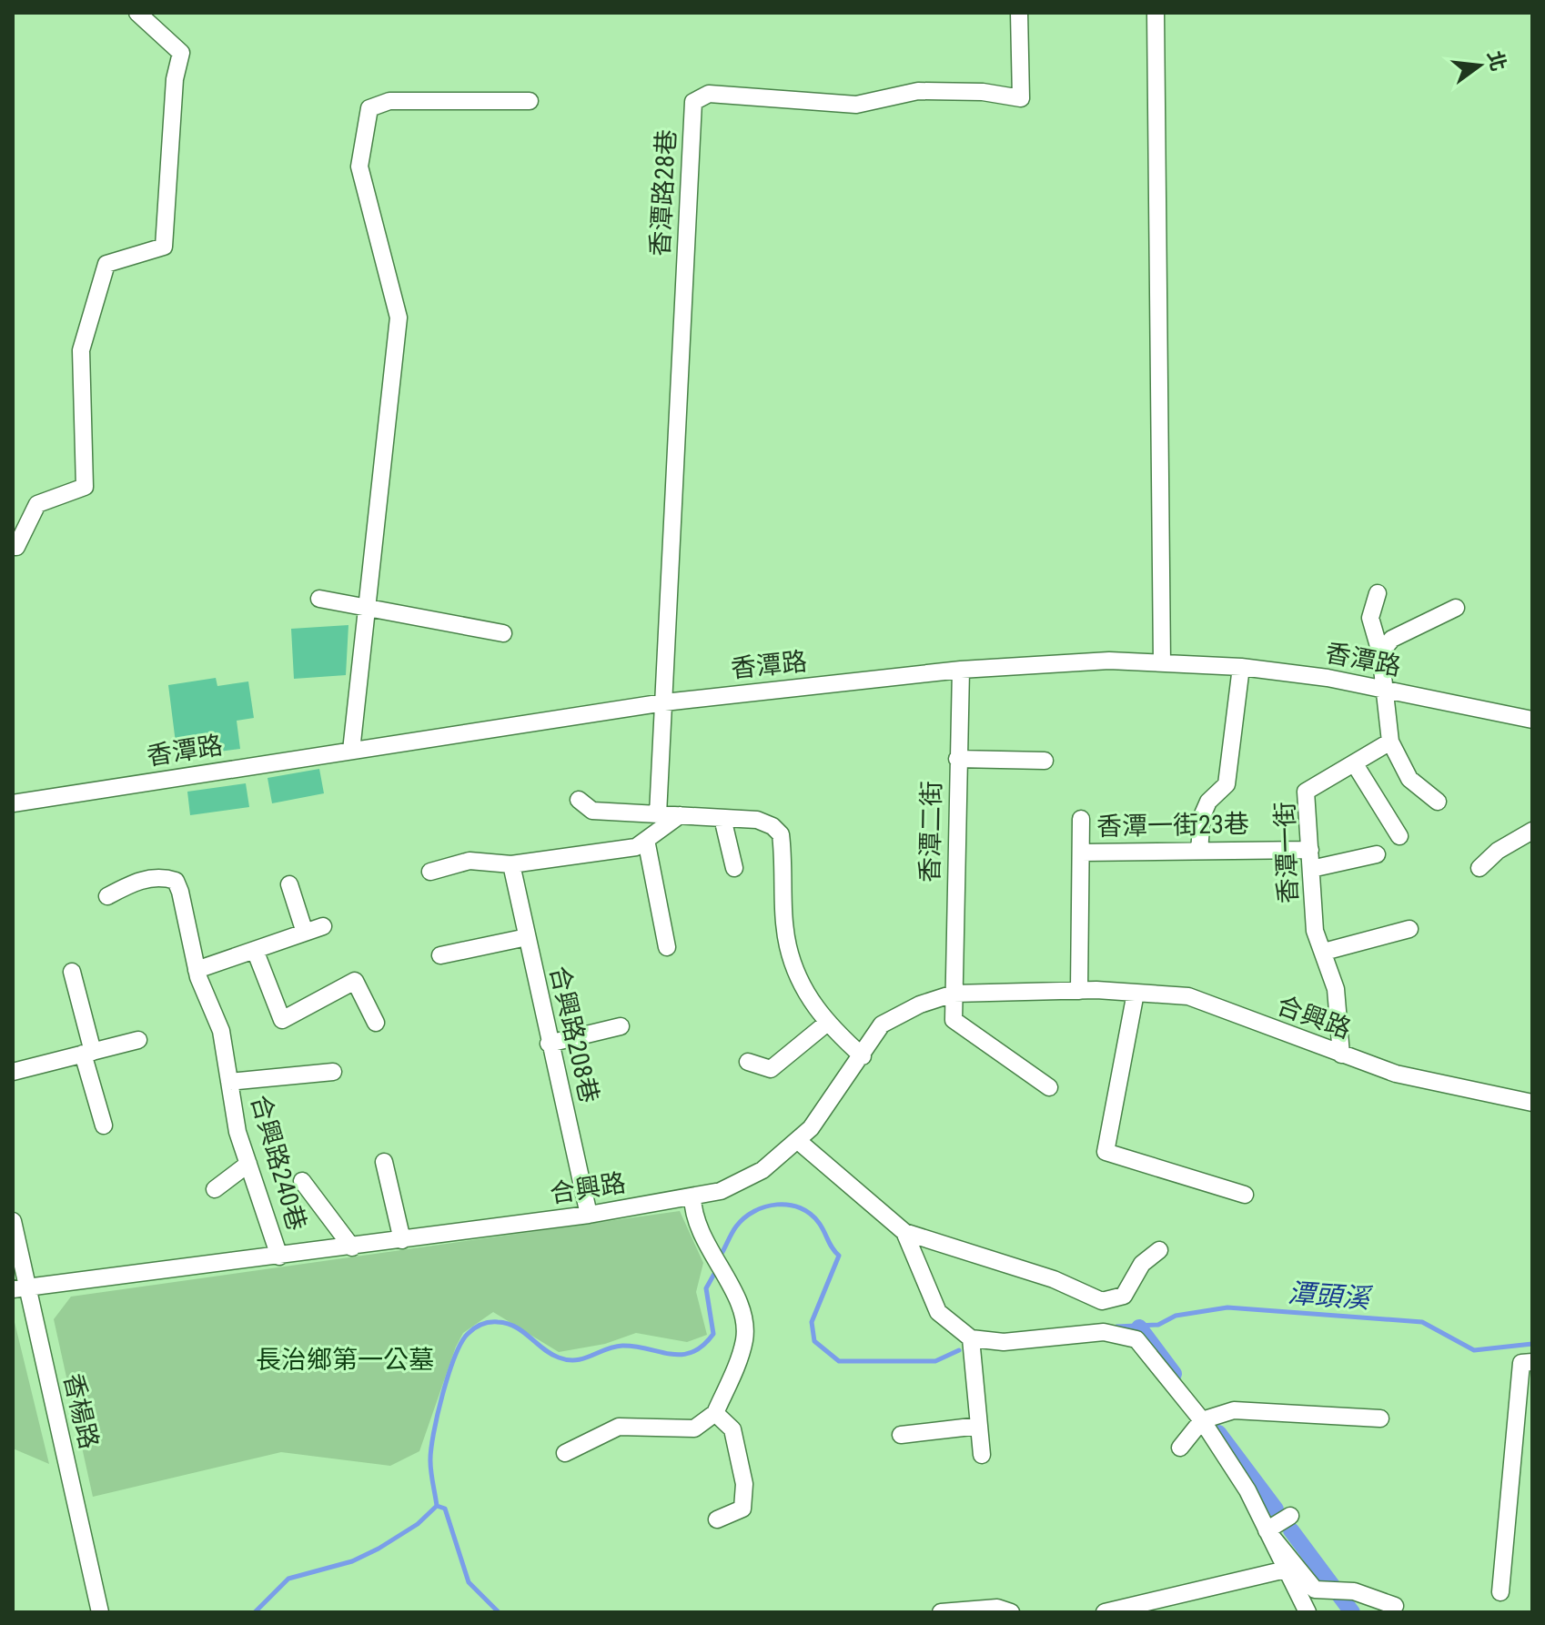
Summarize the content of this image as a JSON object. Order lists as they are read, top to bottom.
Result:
{
  "streets": {
    "street": [
      "香潭路28巷",
      "香潭路",
      "香潭一街23巷",
      "香潭二街",
      "香潭一街",
      "合興路",
      "合興路208巷",
      "合興路240巷",
      "香楊路"
    ]
  },
  "crossings": [
    ["香潭路28巷", "香潭路"],
    ["香潭路", "香潭二街"],
    ["香潭一街23巷", "香潭一街"],
    ["香潭二街", "合興路"],
    ["香潭一街", "合興路"],
    ["合興路", "合興路208巷"],
    ["合興路", "合興路240巷"],
    ["合興路", "香楊路"]
  ],
  "water": ["潭頭溪"],
  "parks": ["長治鄉第一公墓"],
  "north": "right"
}
